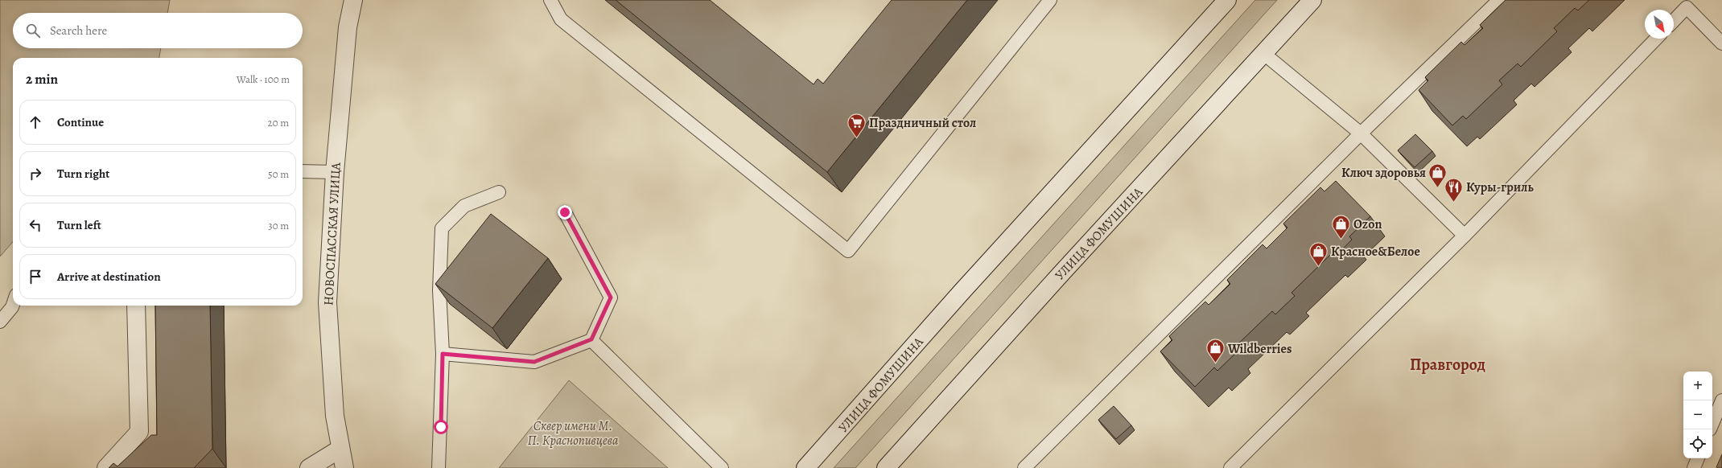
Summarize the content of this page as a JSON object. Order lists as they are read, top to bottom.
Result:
{
  "streets": {
    "main road": ["УЛИЦА ФОМУШИНА", "НОВОСПАССКАЯ УЛИЦА"]
  },
  "districts": ["Правгород"],
  "parks": ["Сквер имени М. П. Краснопивцева"],
  "places": {
    "supermarket": ["Праздничный стол"],
    "shop": [
      "Ключ здоровья",
      "Ozon",
      "Красное&Белое",
      "Wildberries"
    ],
    "restaurant": ["Куры-гриль"]
  },
  "north": "bottom right",
  "page": {
    "search": "Search here",
    "heading": ["2 min", "Walk · 100 m"],
    "list": [
      ["Continue", "20 m"],
      ["Turn right", "50 m"],
      ["Turn left", "30 m"],
      "Arrive at destination"
    ],
    "map_buttons": ["+", "−"]
  }
}
